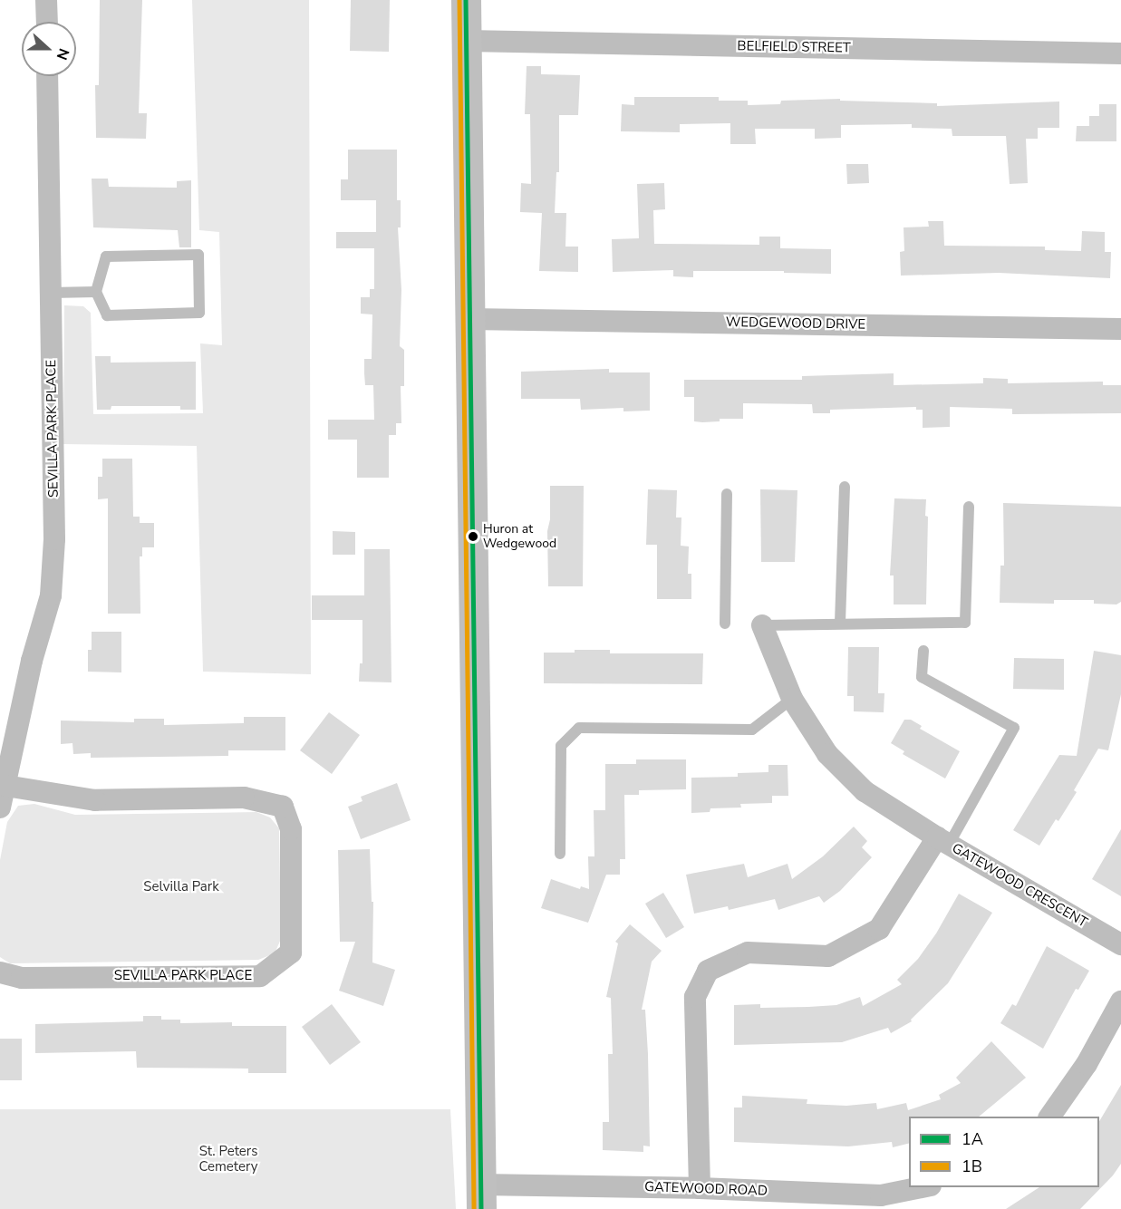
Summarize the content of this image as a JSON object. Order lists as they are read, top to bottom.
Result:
{
  "streets": {
    "street": [
      "BELFIELD STREET",
      "WEDGEWOOD DRIVE",
      "SEVILLA PARK PLACE",
      "GATEWOOD CRESCENT",
      "GATEWOOD ROAD"
    ]
  },
  "crossings": [
    ["GATEWOOD CRESCENT", "GATEWOOD ROAD"]
  ],
  "parks": ["Selvilla Park", "St. Peters Cemetery"],
  "places": ["Huron at Wedgewood"],
  "lines": ["transit line 1A", "transit line 1B"],
  "legend": ["1A", "1B"],
  "north": "right"
}
